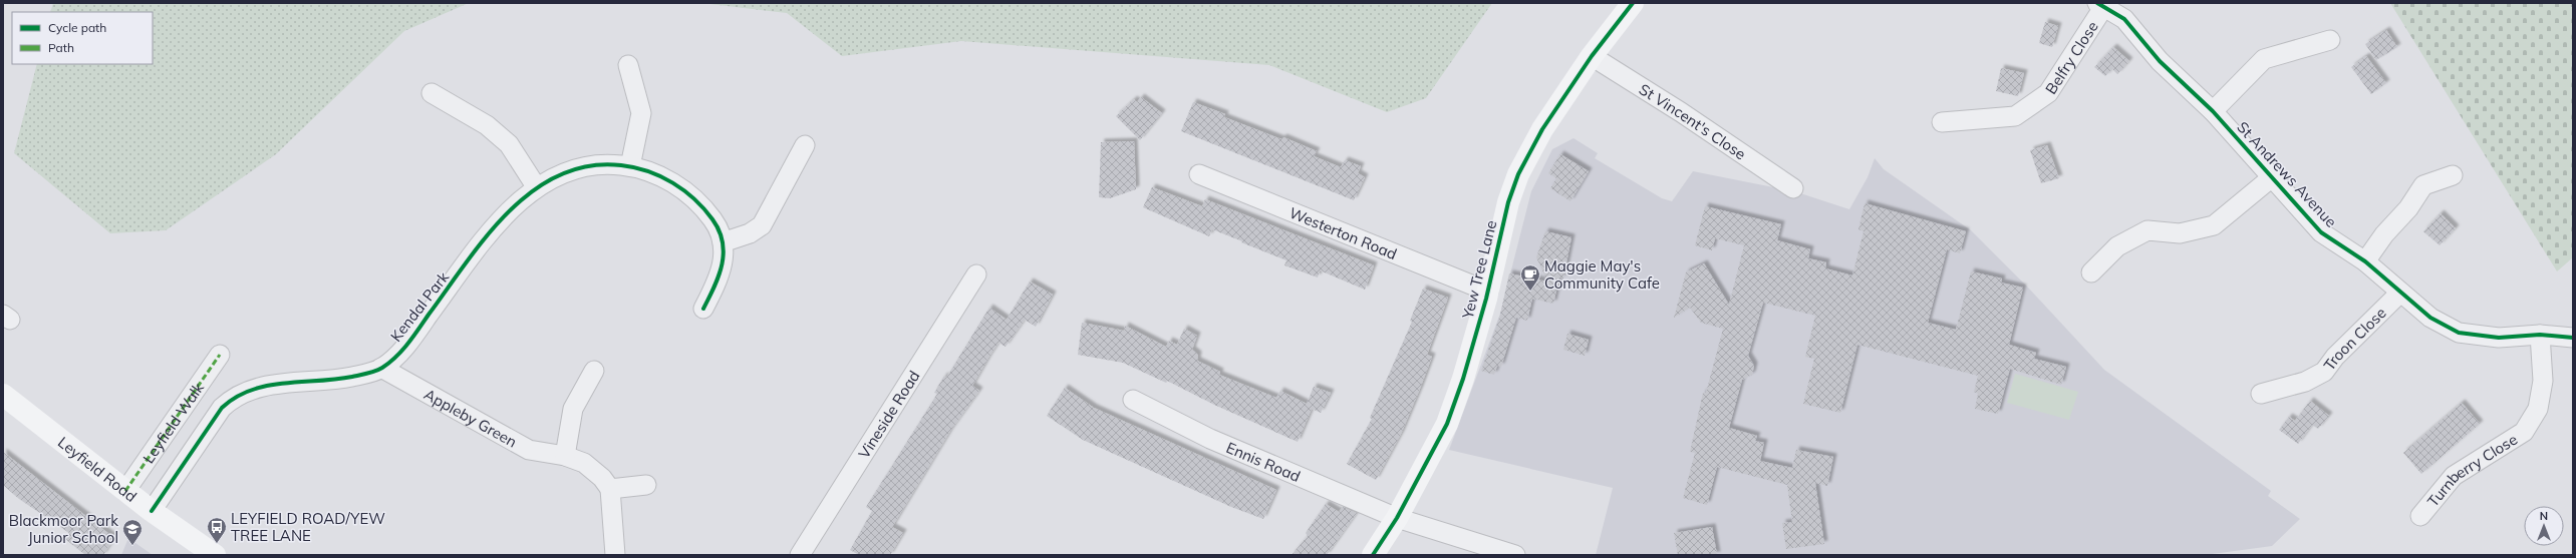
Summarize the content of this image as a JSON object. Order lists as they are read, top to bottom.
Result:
{
  "streets": {
    "street": [
      "Belfry Close",
      "St Vincent's Close",
      "St Andrews Avenue",
      "Westerton Road",
      "Yew Tree Lane",
      "Kendal Park",
      "Troon Close",
      "Vineside Road",
      "Appleby Green",
      "Leyfield Walk",
      "Ennis Road",
      "Leyfield Road",
      "Turnberry Close"
    ]
  },
  "crossings": [
    ["Belfry Close", "St Andrews Avenue"],
    ["St Vincent's Close", "Yew Tree Lane"],
    ["St Andrews Avenue", "Troon Close"],
    ["St Andrews Avenue", "Turnberry Close"],
    ["Westerton Road", "Yew Tree Lane"],
    ["Yew Tree Lane", "Ennis Road"],
    ["Kendal Park", "Appleby Green"],
    ["Kendal Park", "Leyfield Road"],
    ["Leyfield Walk", "Leyfield Road"]
  ],
  "places": {
    "cafe": ["Maggie May's Community Cafe"],
    "bus stop": ["LEYFIELD ROAD/YEW TREE LANE"],
    "school or university": ["Blackmoor Park Junior School"]
  },
  "legend": ["Cycle path", "Path"],
  "north": "top"
}
